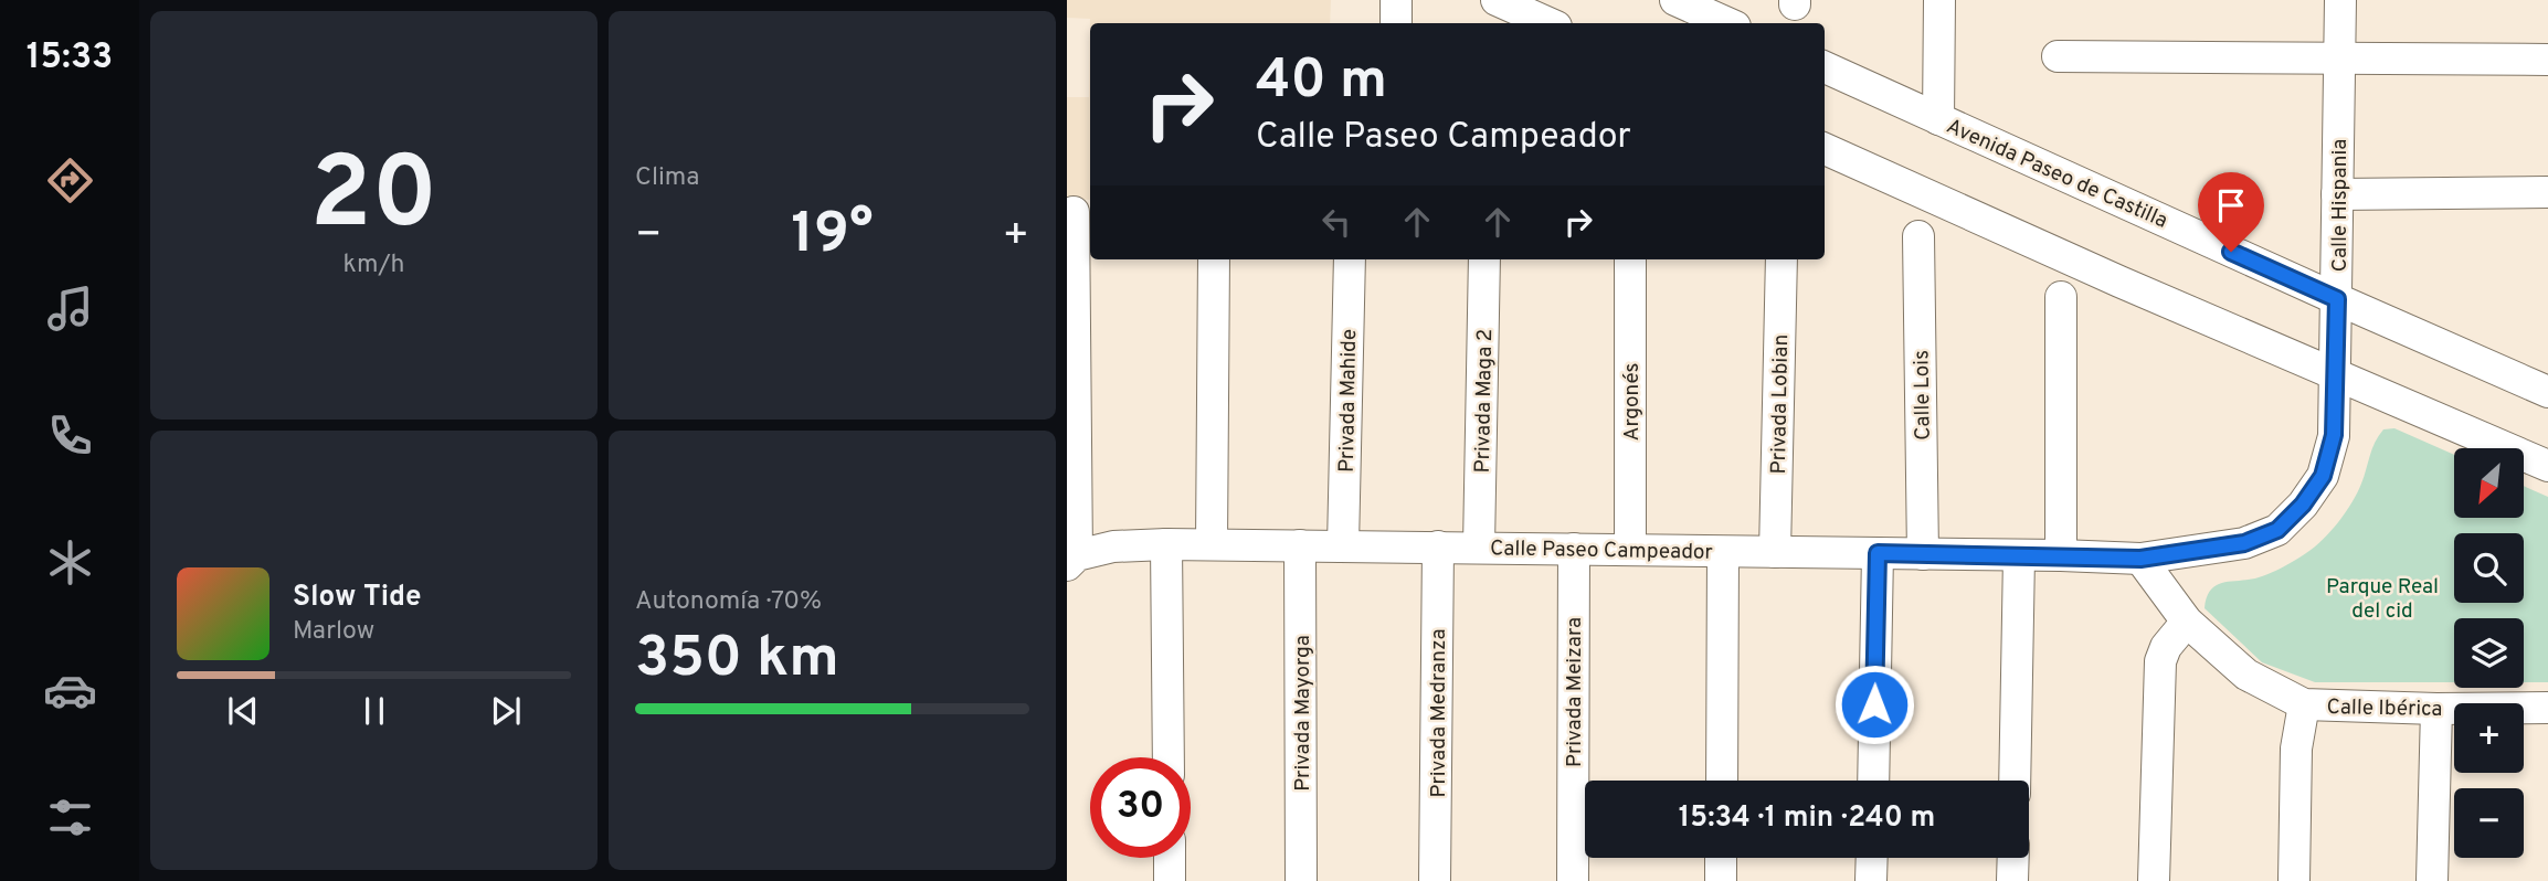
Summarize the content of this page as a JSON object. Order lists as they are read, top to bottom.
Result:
{
  "streets": {
    "street": [
      "Avenida Paseo de Castilla",
      "Calle Hispania",
      "Calle Lois",
      "Privada Mahide",
      "Privada Maga 2",
      "Argonés",
      "Privada Lobian",
      "Calle Paseo Campeador",
      "Privada Meizara",
      "Calle Ibérica",
      "Privada Mayorga",
      "Privada Medranza"
    ]
  },
  "crossings": [
    ["Avenida Paseo de Castilla", "Calle Hispania"],
    ["Calle Hispania", "Calle Paseo Campeador"],
    ["Calle Hispania", "Calle Ibérica"],
    ["Calle Lois", "Calle Paseo Campeador"],
    ["Privada Mahide", "Calle Paseo Campeador"],
    ["Privada Maga 2", "Calle Paseo Campeador"],
    ["Argonés", "Calle Paseo Campeador"],
    ["Privada Lobian", "Calle Paseo Campeador"],
    ["Calle Paseo Campeador", "Privada Meizara"],
    ["Calle Paseo Campeador", "Calle Ibérica"],
    ["Calle Paseo Campeador", "Privada Mayorga"],
    ["Calle Paseo Campeador", "Privada Medranza"]
  ],
  "parks": ["Parque Real del cid"],
  "north": "bottom left",
  "page": {
    "tabs": "15:33",
    "tile": [
      ["20", "km/h"],
      "Clima",
      ["Autonomía · 70%", "350 km"]
    ],
    "turn": ["40 m", "Calle Paseo Campeador"],
    "heat": ["−", "19°", "+"],
    "map_buttons": ["+", "−"],
    "song": ["Slow Tide", "Marlow"],
    "limit": "30",
    "trip": "15:34 · 1 min · 240 m"
  }
}
